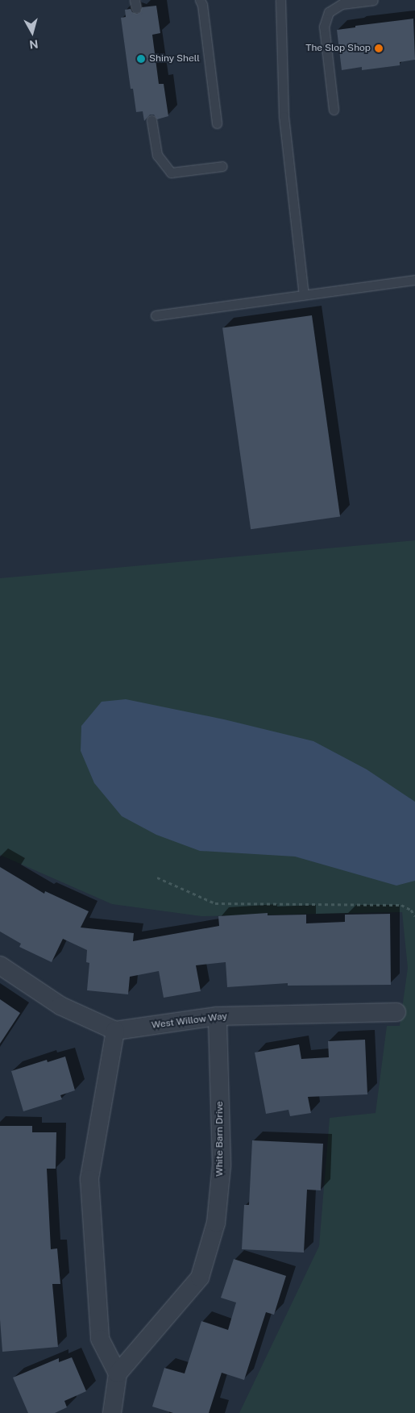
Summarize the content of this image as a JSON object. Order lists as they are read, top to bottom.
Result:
{
  "streets": {
    "street": ["West Willow Way", "White Barn Drive"]
  },
  "crossings": [
    ["West Willow Way", "White Barn Drive"]
  ],
  "places": ["The Slop Shop", "Shiny Shell"],
  "north": "bottom"
}
